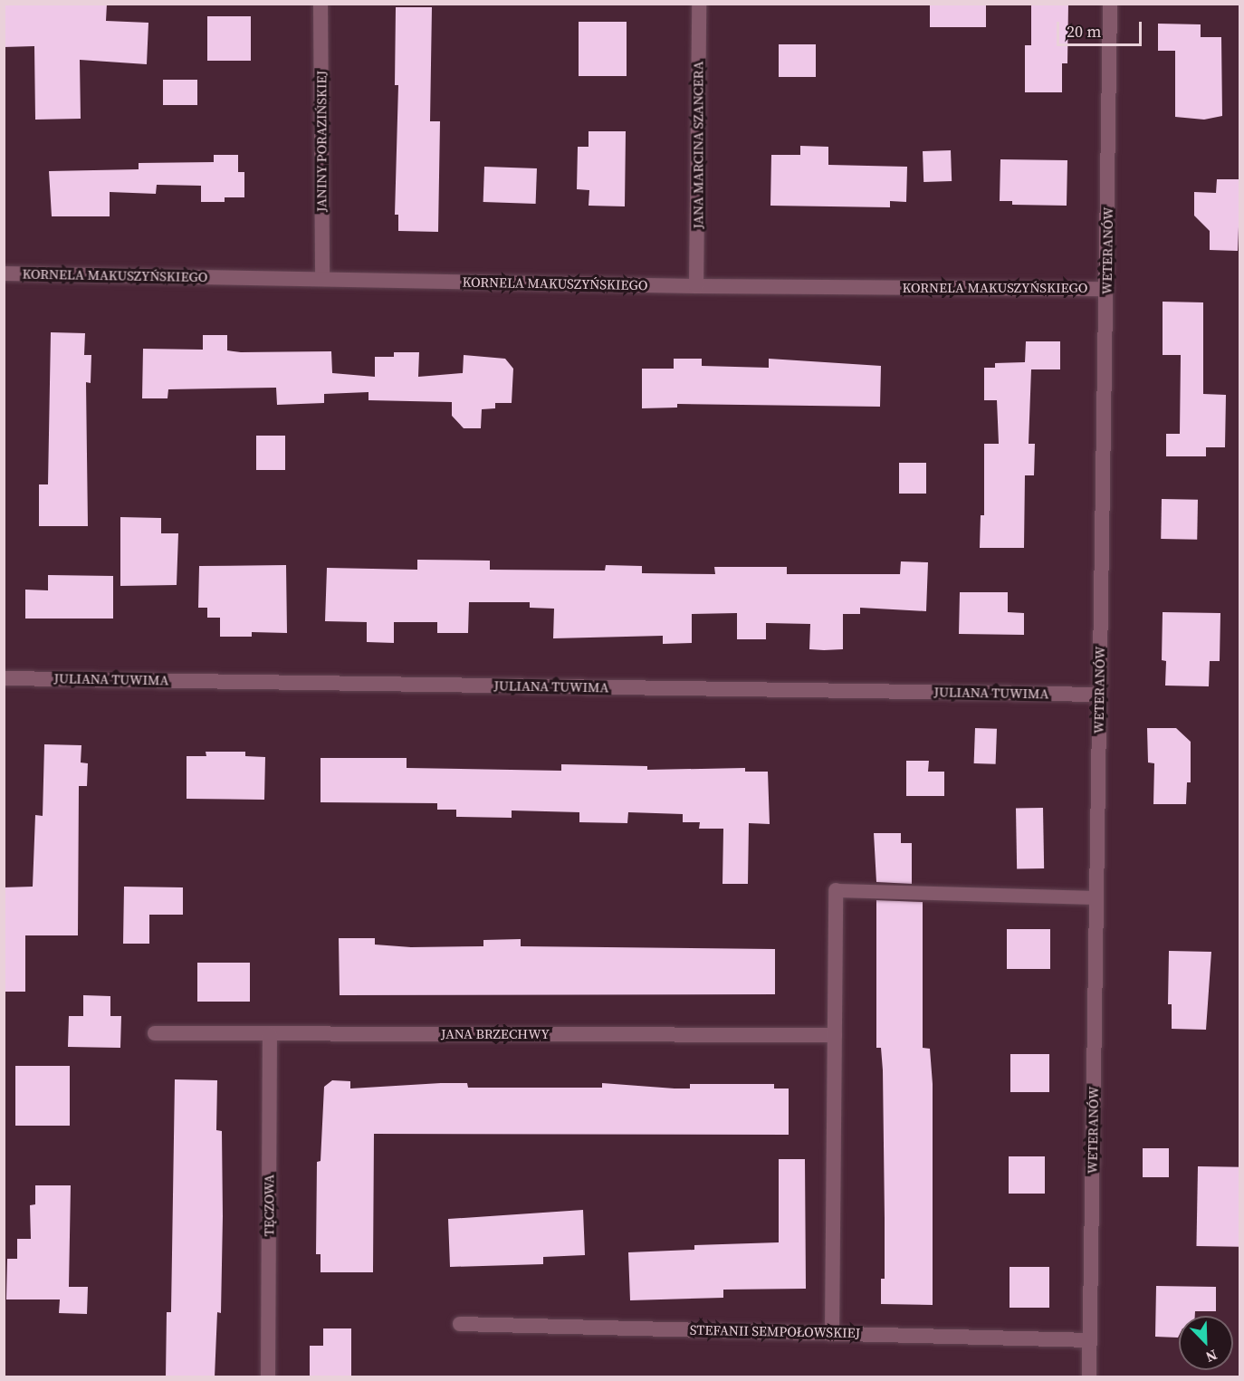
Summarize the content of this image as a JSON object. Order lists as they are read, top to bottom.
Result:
{
  "streets": {
    "street": [
      "JANINY PORAZIŃSKIEJ",
      "JANA MARCINA SZANCERA",
      "WETERANÓW",
      "KORNELA MAKUSZYŃSKIEGO",
      "JULIANA TUWIMA",
      "JANA BRZECHWY",
      "TĘCZOWA",
      "STEFANII SEMPOŁOWSKIEJ"
    ]
  },
  "crossings": [
    ["JANINY PORAZIŃSKIEJ", "KORNELA MAKUSZYŃSKIEGO"],
    ["JANA MARCINA SZANCERA", "KORNELA MAKUSZYŃSKIEGO"],
    ["WETERANÓW", "KORNELA MAKUSZYŃSKIEGO"],
    ["WETERANÓW", "JULIANA TUWIMA"],
    ["WETERANÓW", "STEFANII SEMPOŁOWSKIEJ"],
    ["JANA BRZECHWY", "TĘCZOWA"]
  ],
  "scale_bar": "20 m",
  "north": "bottom right"
}
